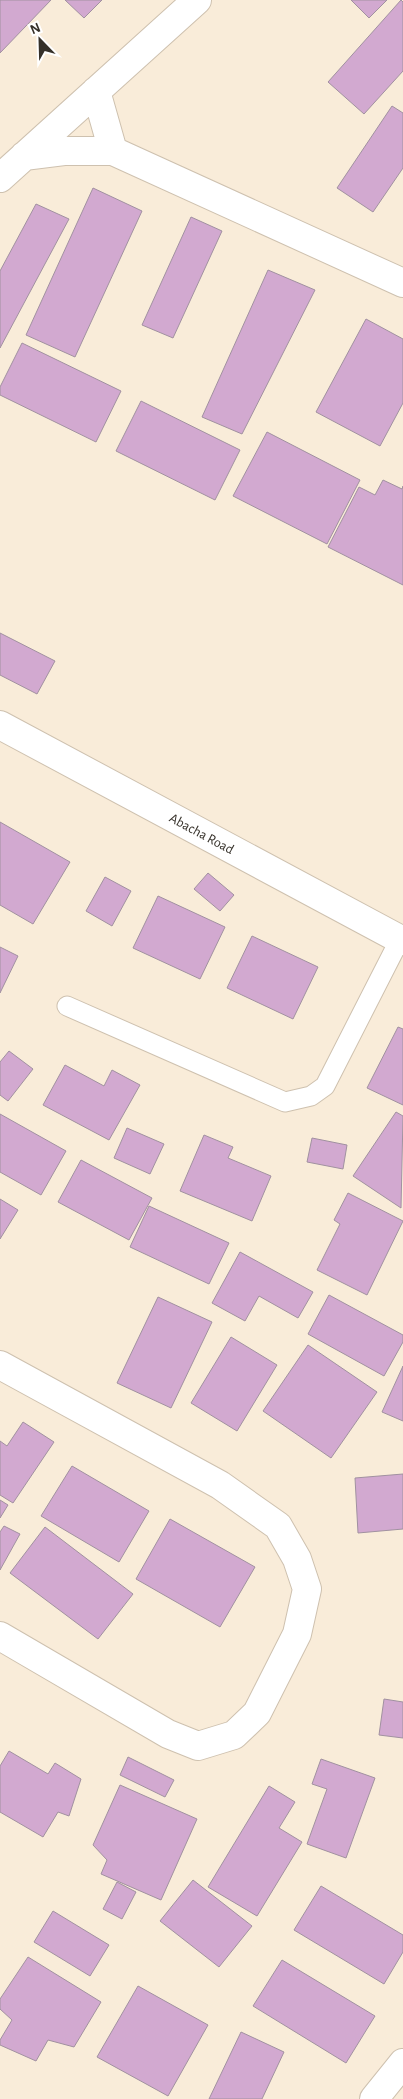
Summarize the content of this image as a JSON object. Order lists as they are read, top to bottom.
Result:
{
  "streets": {
    "street": ["Abacha Road"]
  },
  "north": "top left"
}
